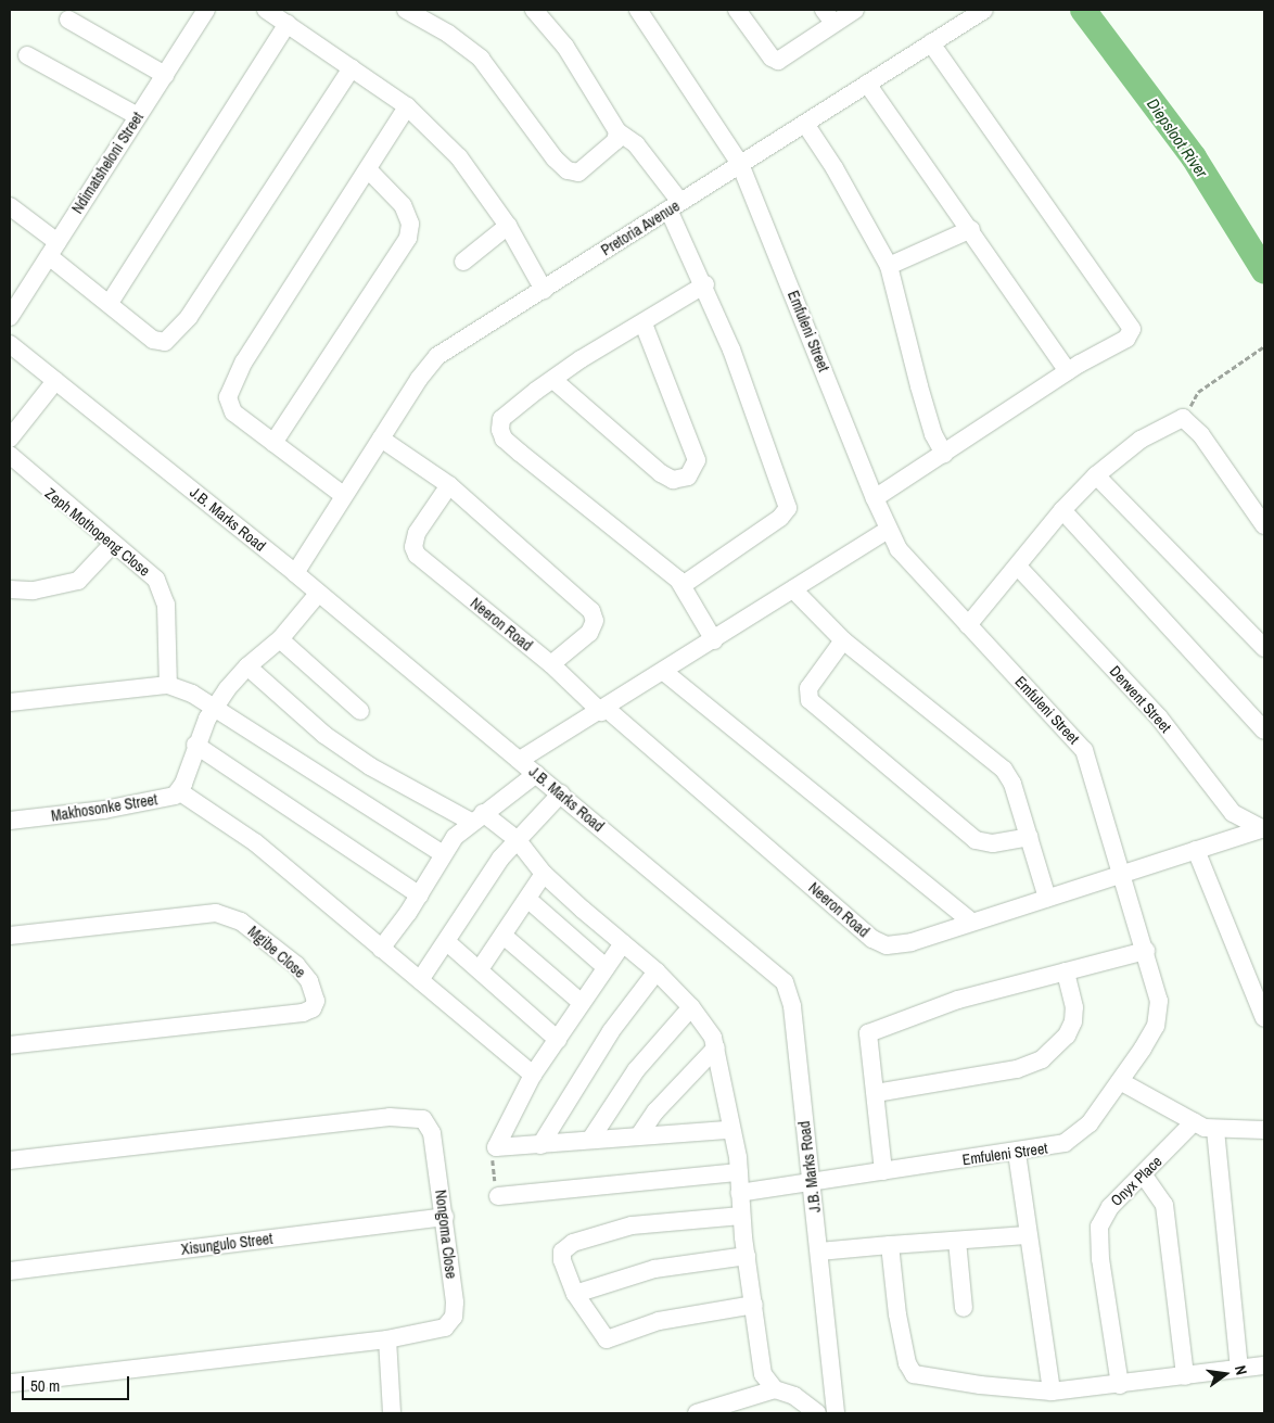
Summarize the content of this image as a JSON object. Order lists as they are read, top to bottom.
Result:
{
  "streets": {
    "street": [
      "Ndimatsheloni Street",
      "Pretoria Avenue",
      "Emfuleni Street",
      "J.B. Marks Road",
      "Zeph Mothopeng Close",
      "Neeron Road",
      "Derwent Street",
      "Makhosonke Street",
      "Mgibe Close",
      "Onyx Place",
      "Nongoma Close",
      "Xisungulo Street"
    ]
  },
  "crossings": [
    ["Pretoria Avenue", "Emfuleni Street"],
    ["Pretoria Avenue", "J.B. Marks Road"],
    ["Emfuleni Street", "J.B. Marks Road"],
    ["Emfuleni Street", "Neeron Road"],
    ["Neeron Road", "Derwent Street"],
    ["Nongoma Close", "Xisungulo Street"]
  ],
  "water": ["Diepsloot River"],
  "scale_bar": "50 m",
  "north": "right"
}
